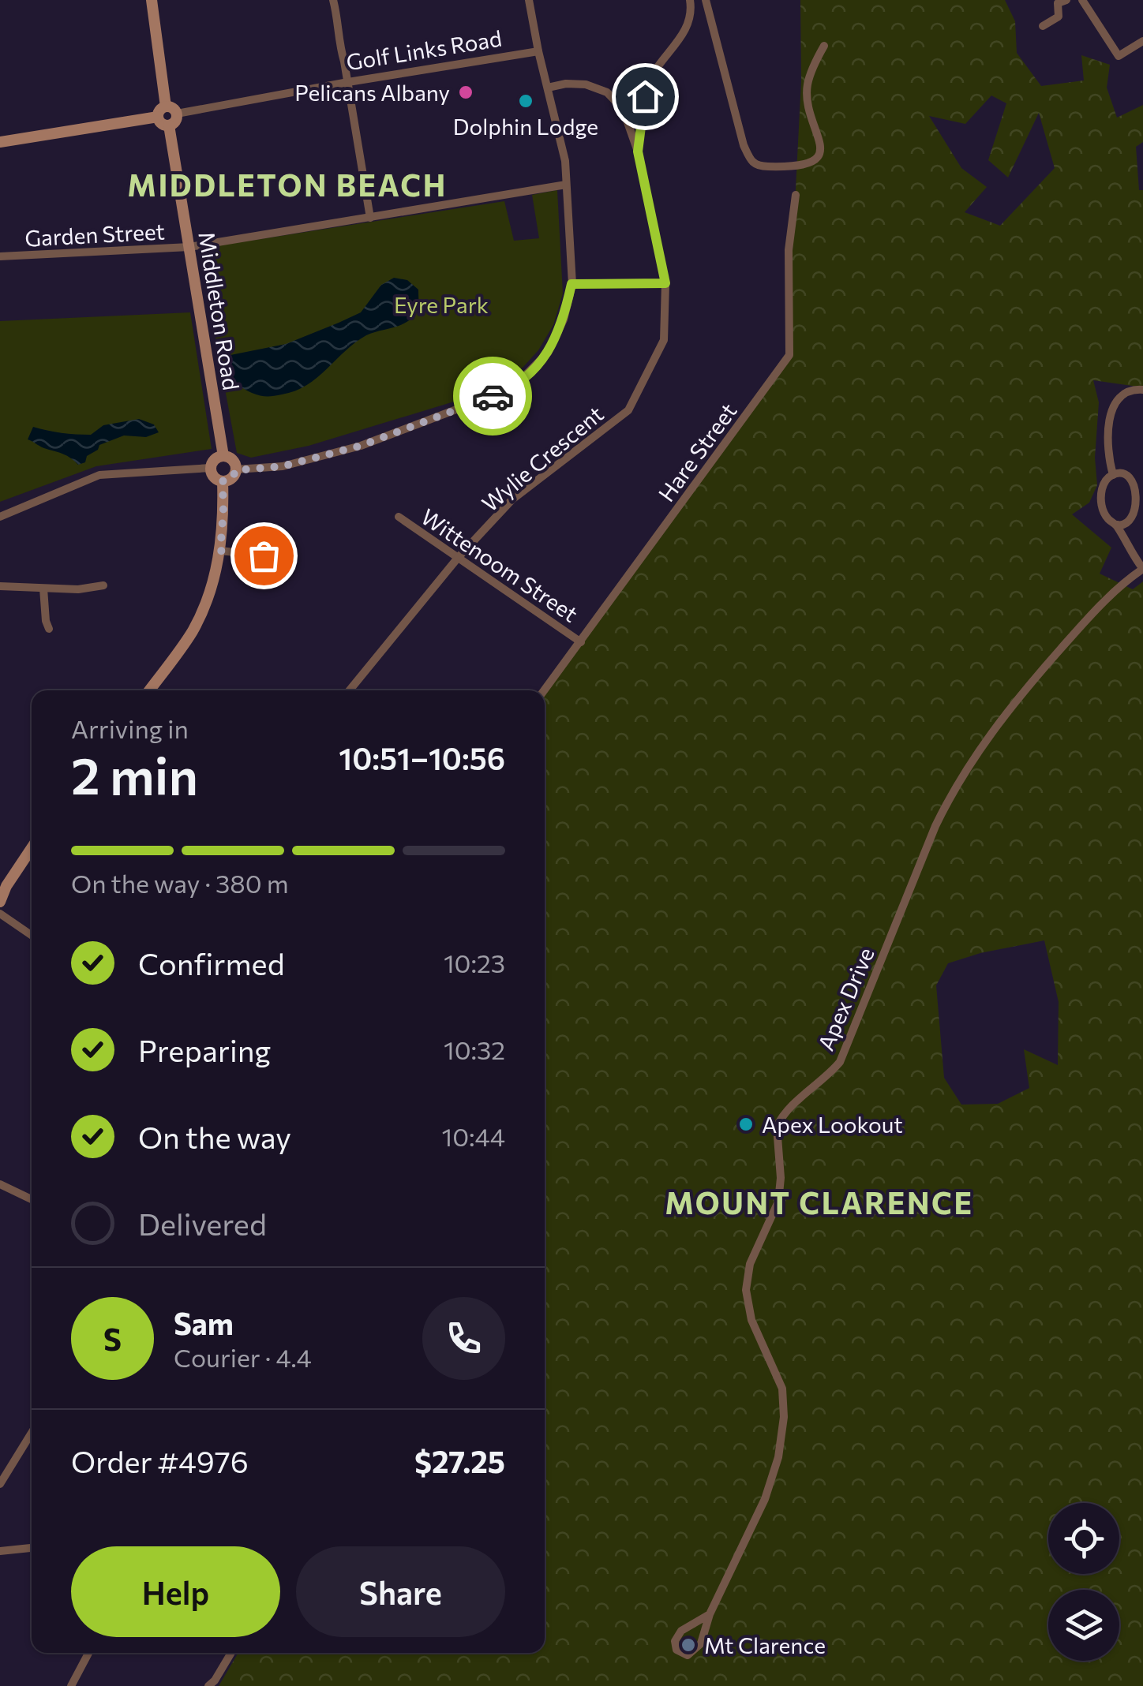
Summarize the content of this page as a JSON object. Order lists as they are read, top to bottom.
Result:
{
  "streets": {
    "main road": ["Middleton Road"],
    "street": [
      "Golf Links Road",
      "Garden Street",
      "Hare Street",
      "Wylie Crescent",
      "Wittenoom Street",
      "Apex Drive"
    ]
  },
  "crossings": [
    ["Golf Links Road", "Middleton Road"],
    ["Garden Street", "Middleton Road"],
    ["Hare Street", "Wittenoom Street"],
    ["Wylie Crescent", "Wittenoom Street"]
  ],
  "districts": ["MIDDLETON BEACH", "MOUNT CLARENCE"],
  "parks": ["Eyre Park"],
  "places": [
    "Pelicans Albany",
    "Dolphin Lodge",
    "Apex Lookout",
    "Mt Clarence"
  ],
  "page": {
    "heading": ["2 min", "Arriving in", "10:51–10:56"],
    "panel": [
      "Sam",
      "Courier · 4.4",
      "Order #4976",
      "$27.25"
    ],
    "bar": "On the way · 380 m",
    "list": [
      ["Confirmed", "10:23"],
      ["Preparing", "10:32"],
      ["On the way", "10:44"],
      "Delivered"
    ],
    "round": "S",
    "buttons": ["Help", "Share"]
  }
}
